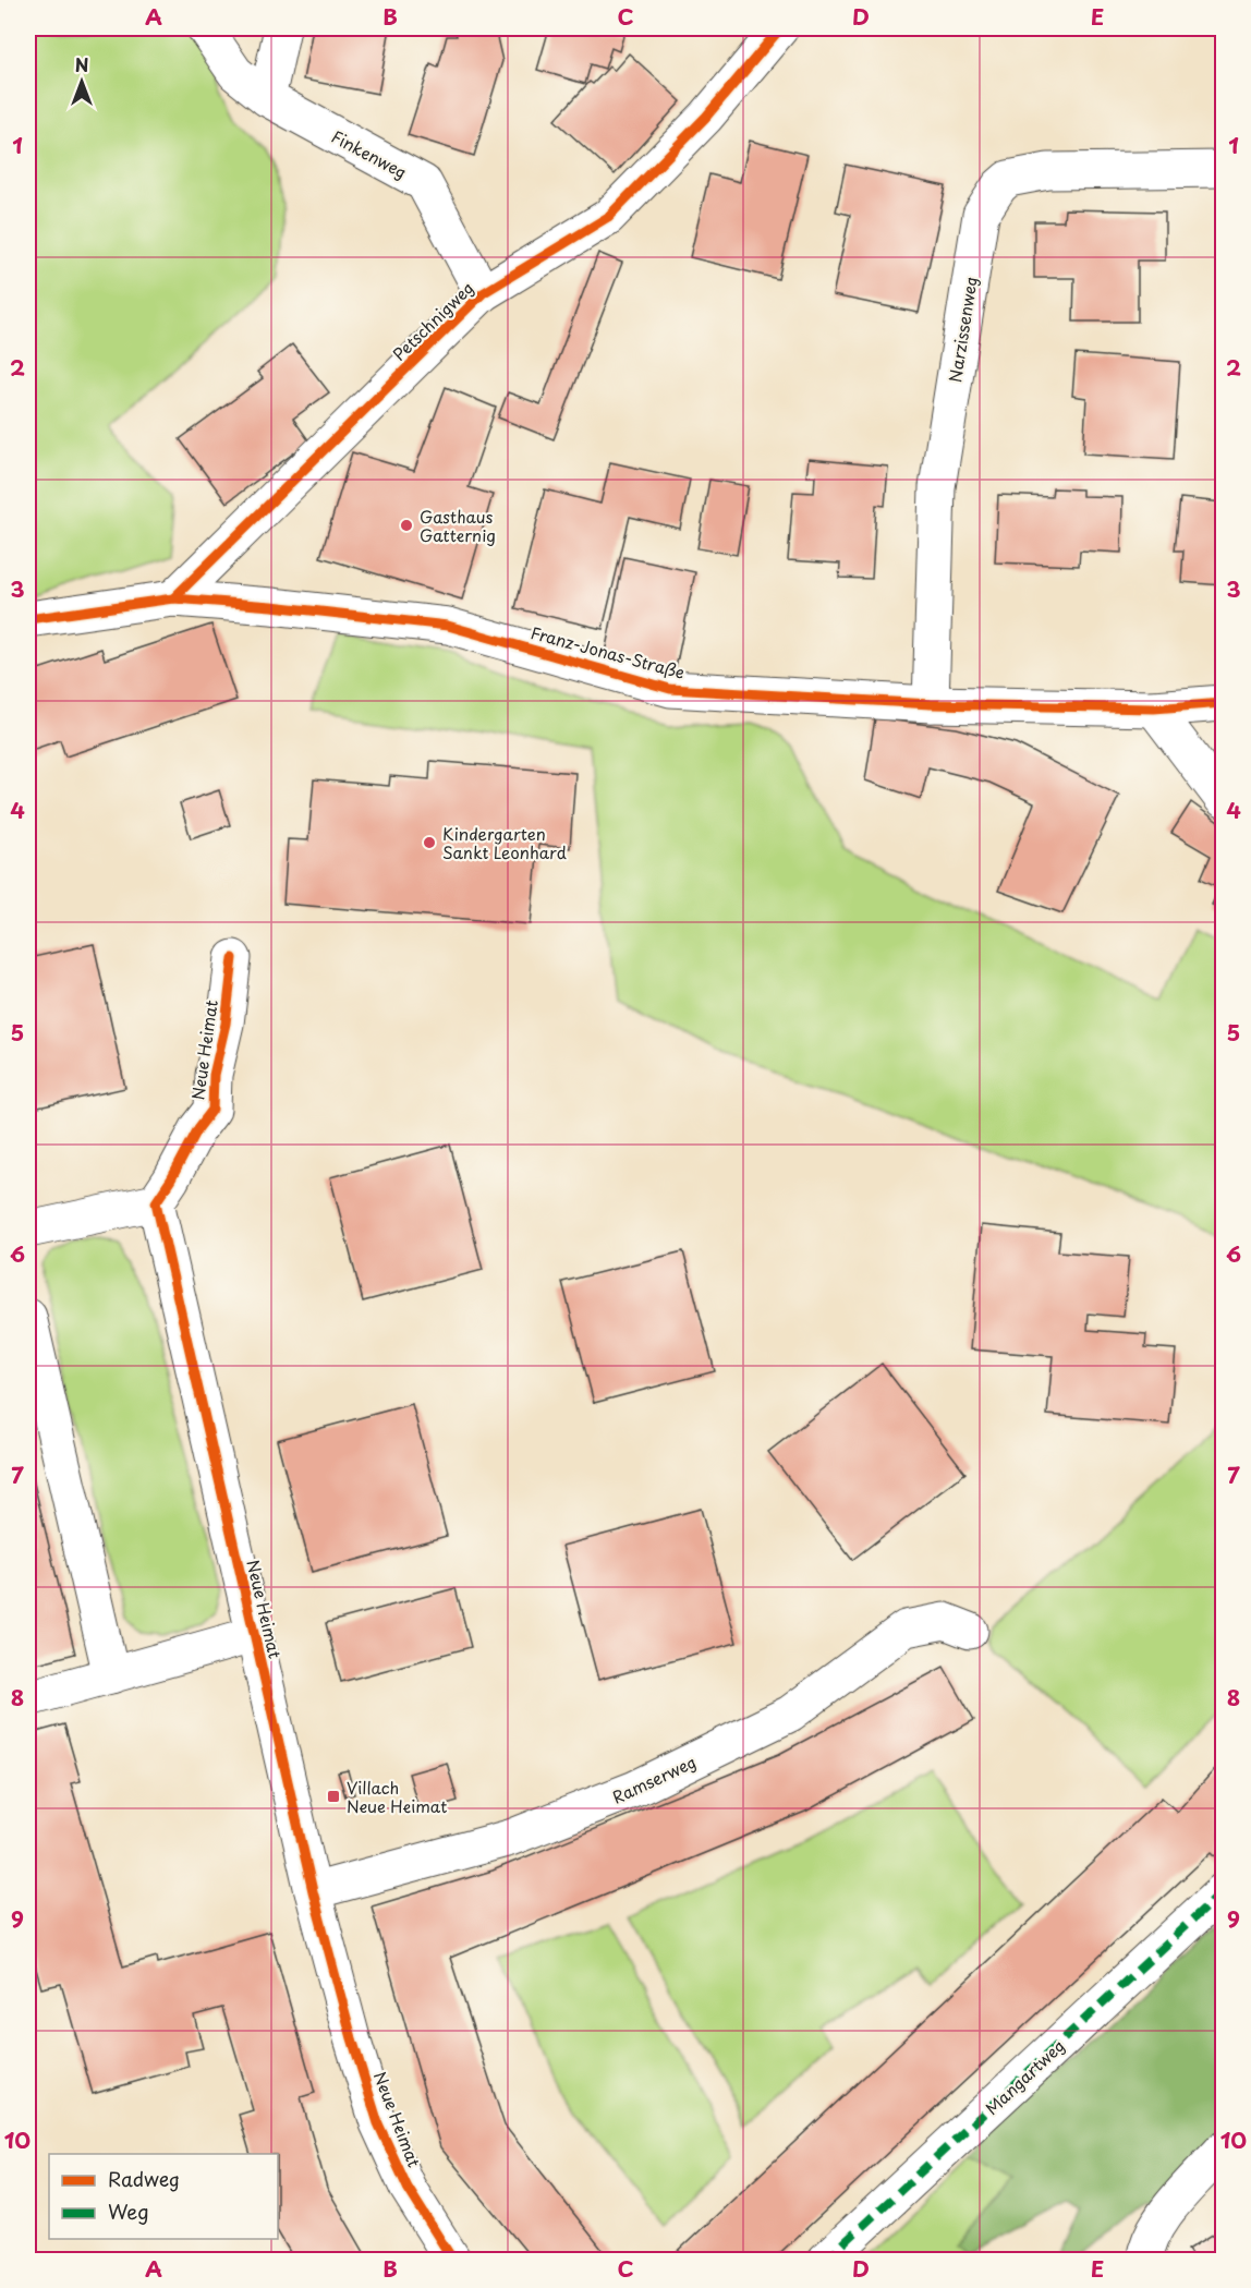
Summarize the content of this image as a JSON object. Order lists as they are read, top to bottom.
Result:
{
  "streets": {
    "street": [
      "Finkenweg",
      "Petschnigweg",
      "Narzissenweg",
      "Franz-Jonas-Straße",
      "Neue Heimat",
      "Ramserweg",
      "Mangartweg"
    ]
  },
  "crossings": [
    ["Finkenweg", "Petschnigweg"],
    ["Petschnigweg", "Franz-Jonas-Straße"],
    ["Narzissenweg", "Franz-Jonas-Straße"],
    ["Neue Heimat", "Ramserweg"]
  ],
  "places": {
    "other": ["Gasthaus Gatternig", "Kindergarten Sankt Leonhard"],
    "transit": ["Villach Neue Heimat"]
  },
  "legend": ["Radweg", "Weg"],
  "north": "top",
  "grid": {
    "columns": [
      "A",
      "B",
      "C",
      "D",
      "E"
    ],
    "rows": [
      "1",
      "2",
      "3",
      "4",
      "5",
      "6",
      "7",
      "8",
      "9",
      "10"
    ]
  }
}
